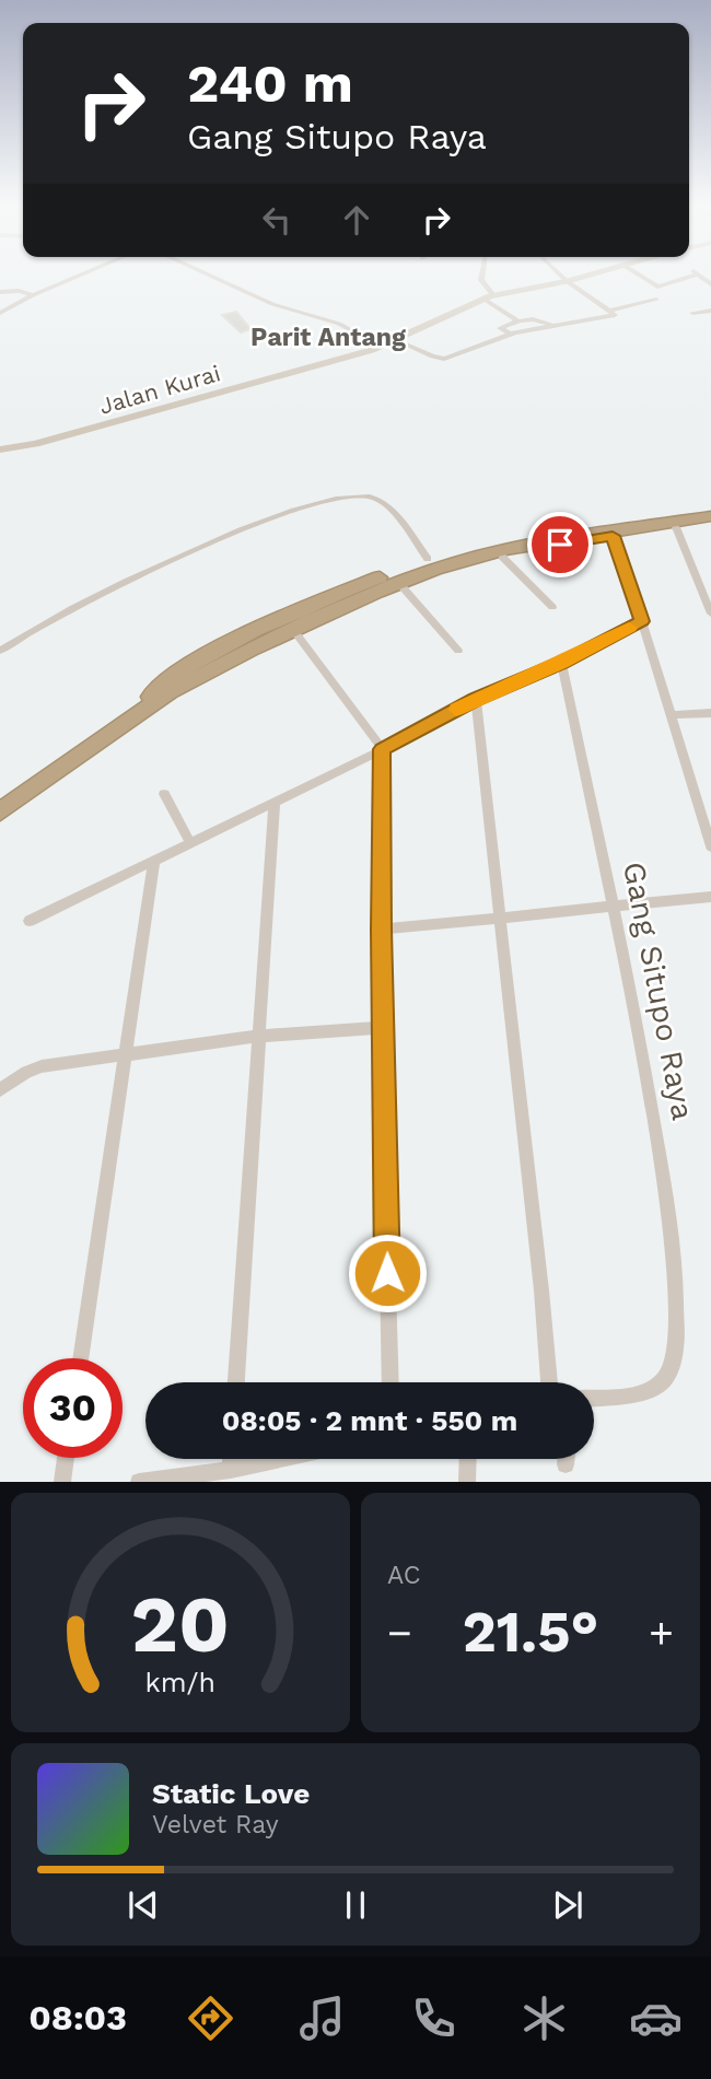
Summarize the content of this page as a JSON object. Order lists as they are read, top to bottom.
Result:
{
  "streets": {
    "street": ["Jalan Kurai", "Gang Situpo Raya"]
  },
  "districts": ["Parit Antang"],
  "page": {
    "turn": ["240 m", "Gang Situpo Raya"],
    "limit": "30",
    "trip": "08:05 · 2 mnt · 550 m",
    "tile": "AC",
    "heat": ["−", "21.5°", "+"],
    "song": ["Static Love", "Velvet Ray"],
    "tabs": "08:03",
    "gauge": ["20", "km/h"]
  }
}
